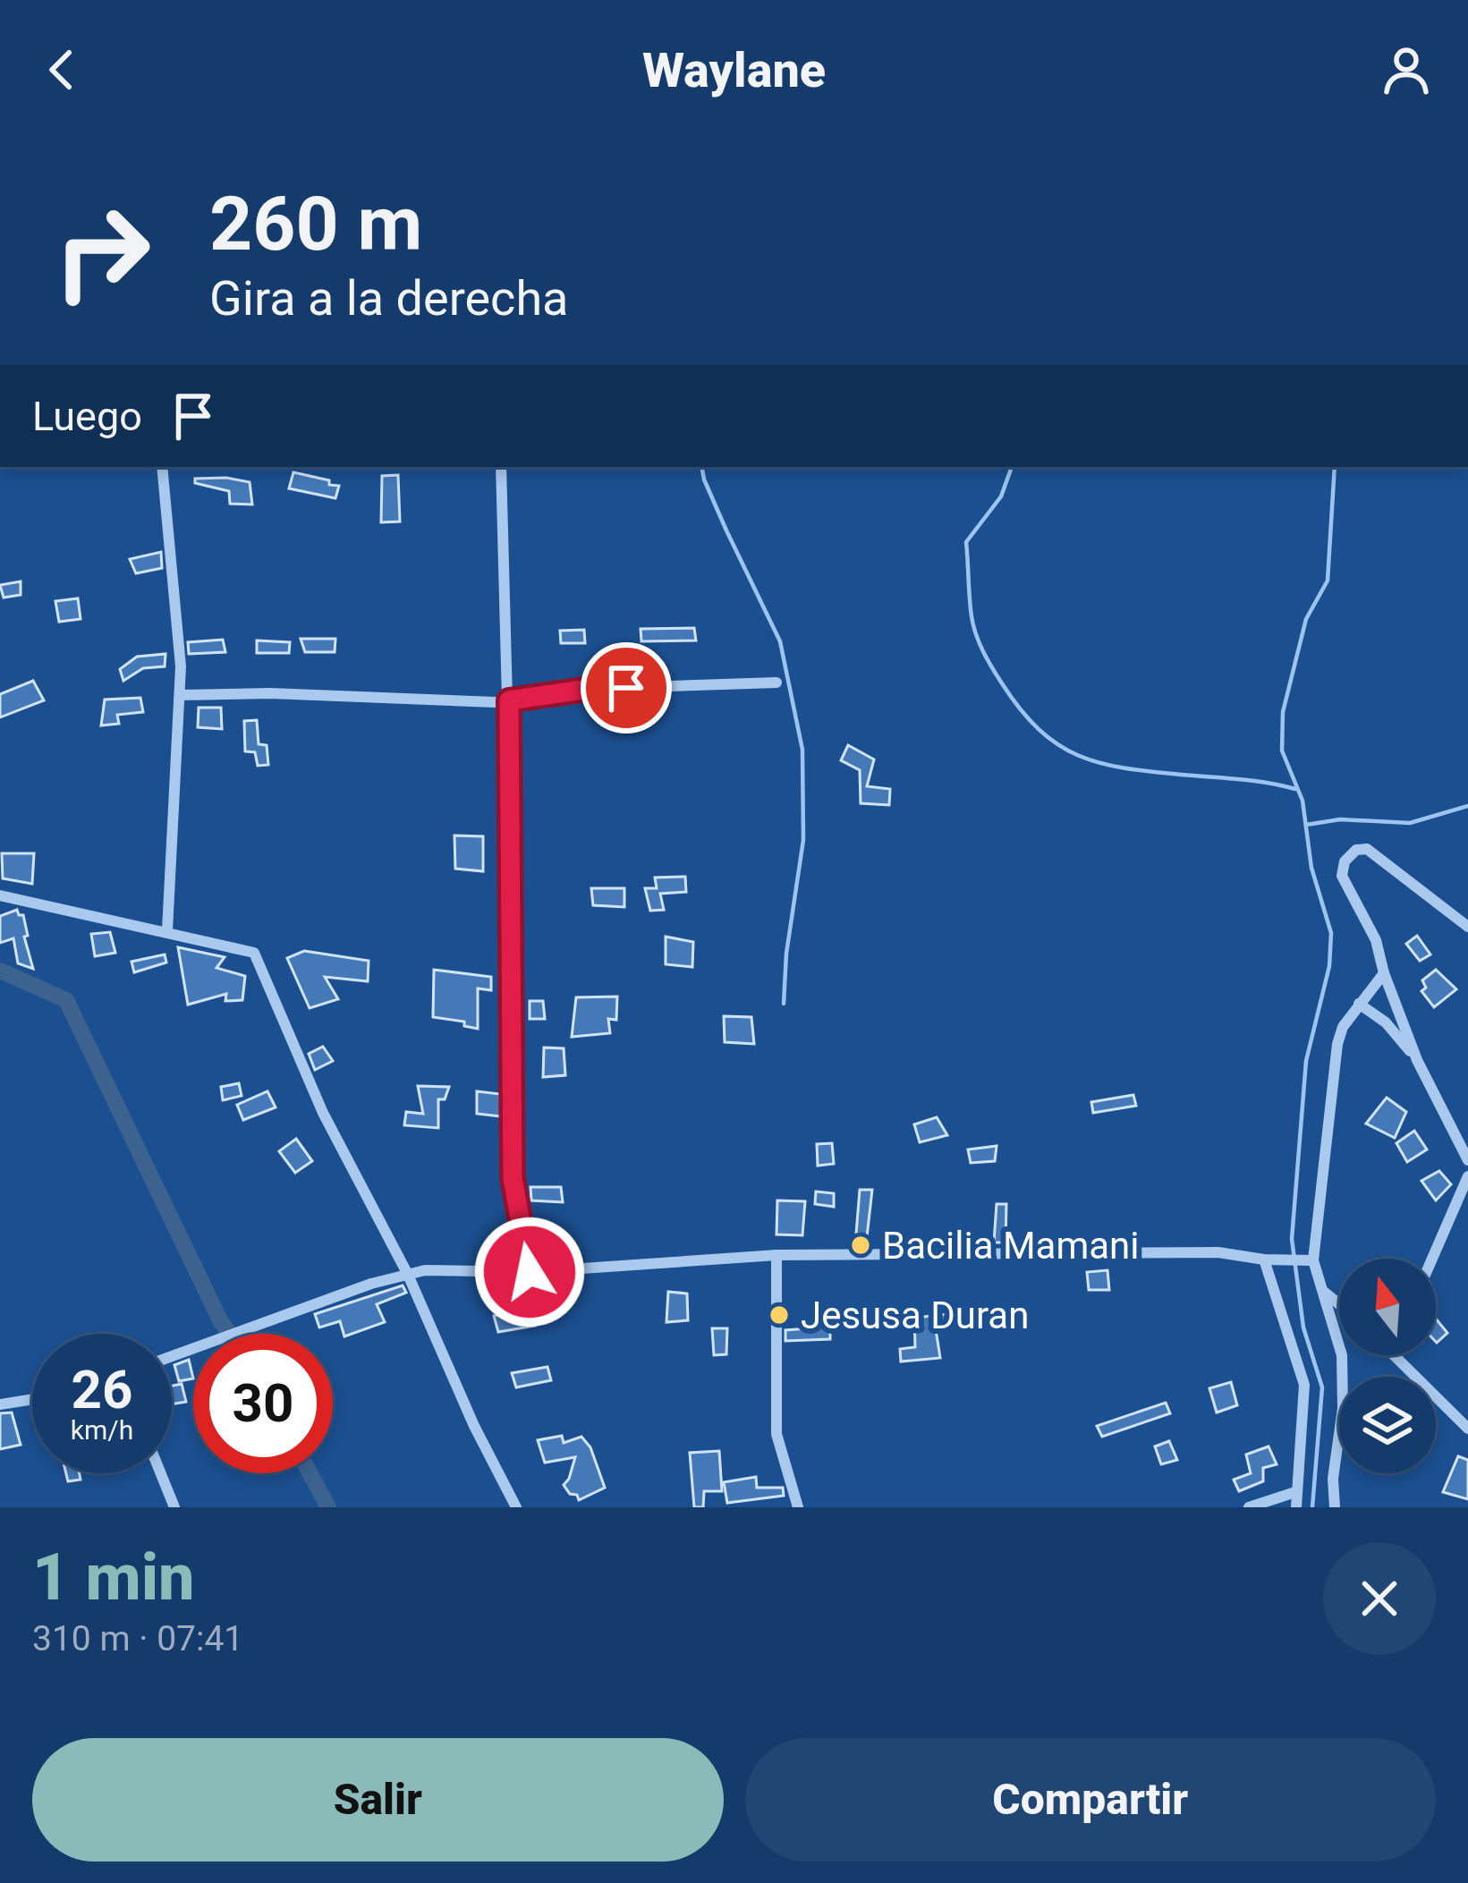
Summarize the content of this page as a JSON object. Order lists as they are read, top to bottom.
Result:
{
  "places": ["Bacilia Mamani", "Jesusa Duran"],
  "north": "top",
  "page": {
    "header": "Waylane",
    "turn": ["260 m", "Gira a la derecha"],
    "then": "Luego",
    "speed": "26 km/h",
    "limit": "30",
    "heading": ["1 min", "310 m · 07:41"],
    "buttons": ["Salir", "Compartir"]
  }
}
